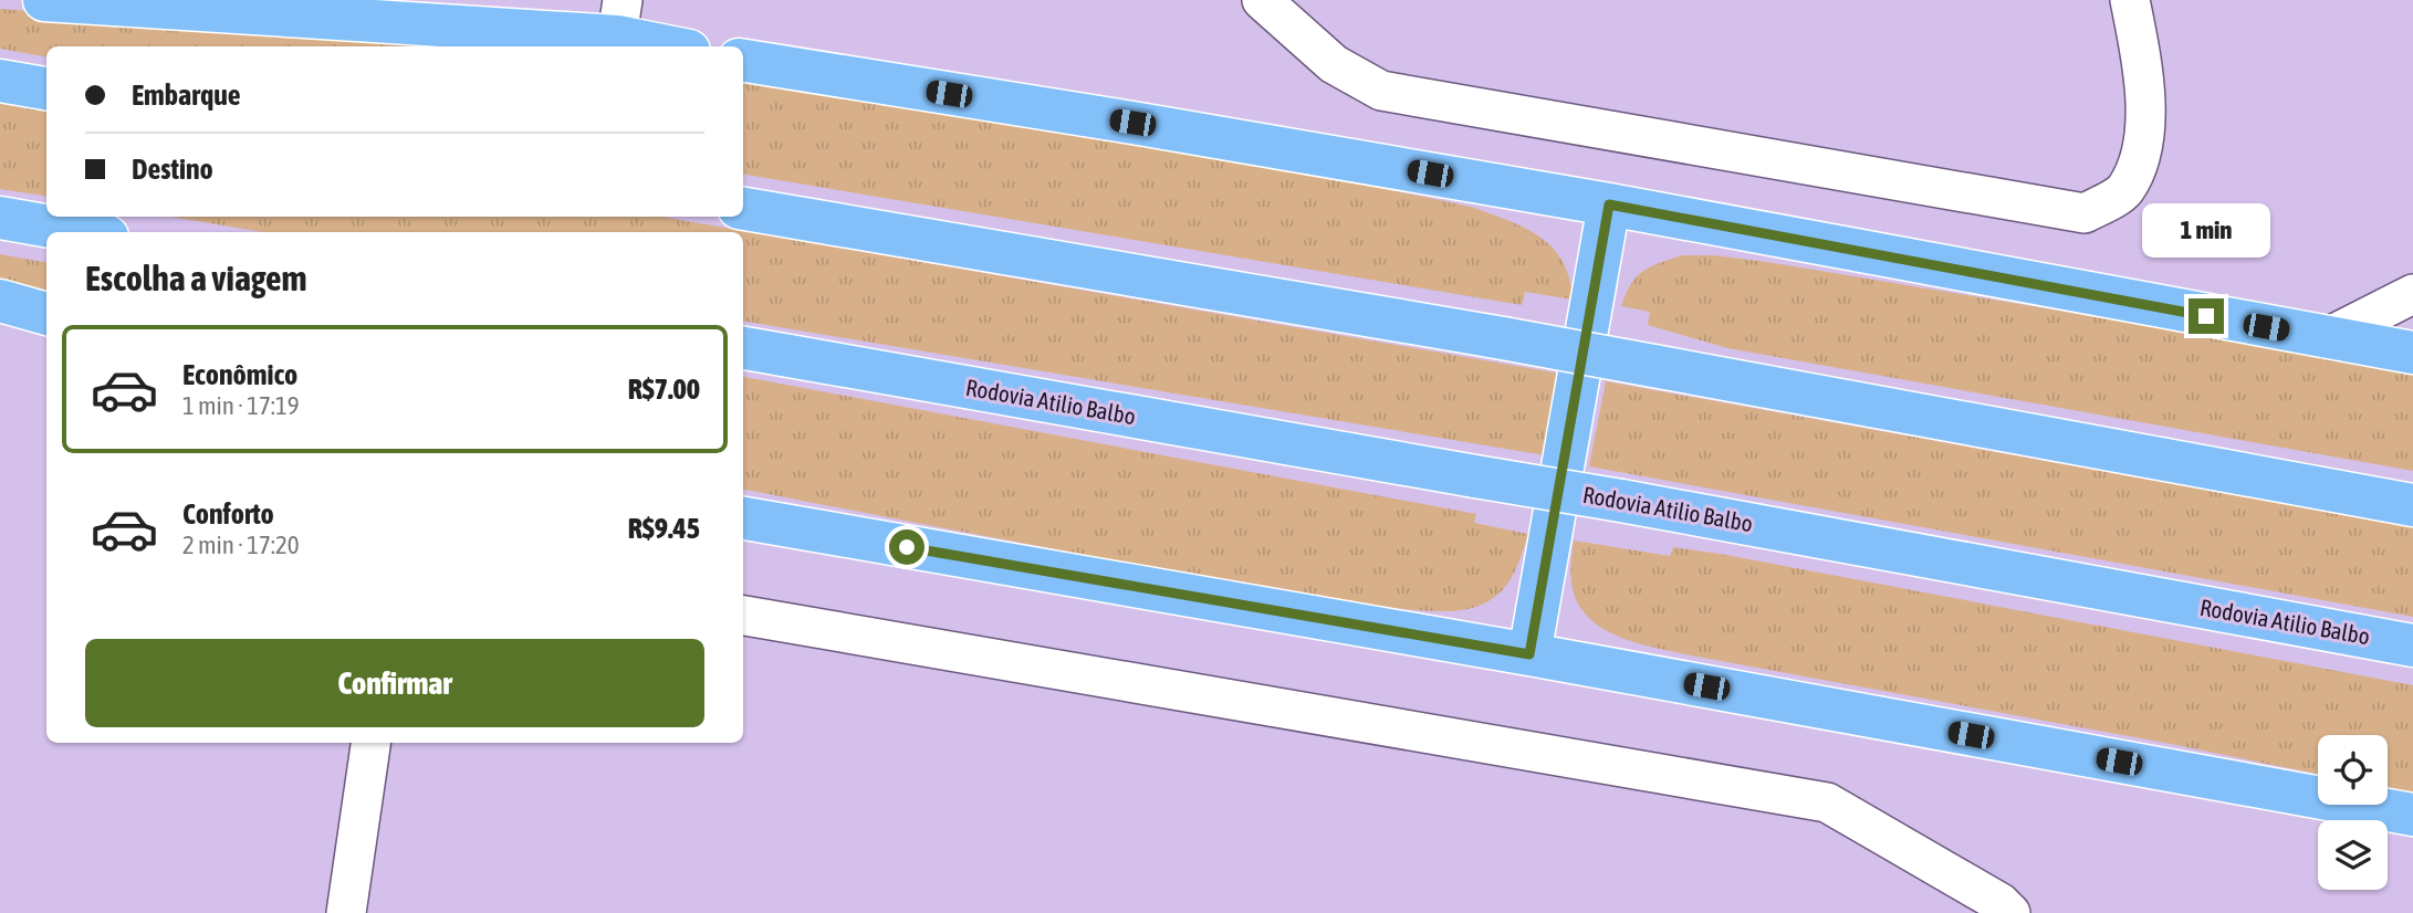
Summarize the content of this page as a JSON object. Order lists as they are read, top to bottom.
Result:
{
  "streets": {
    "highway": ["Rodovia Atilio Balbo"]
  },
  "page": {
    "banner": ["Embarque", "Destino"],
    "bubble": "1 min",
    "heading": "Escolha a viagem",
    "list": [
      {
        "name": "Econômico",
        "note": "1 min · 17:19",
        "value": "R$7.00"
      },
      {
        "name": "Conforto",
        "note": "2 min · 17:20",
        "value": "R$9.45"
      }
    ],
    "buttons": "Confirmar"
  }
}
